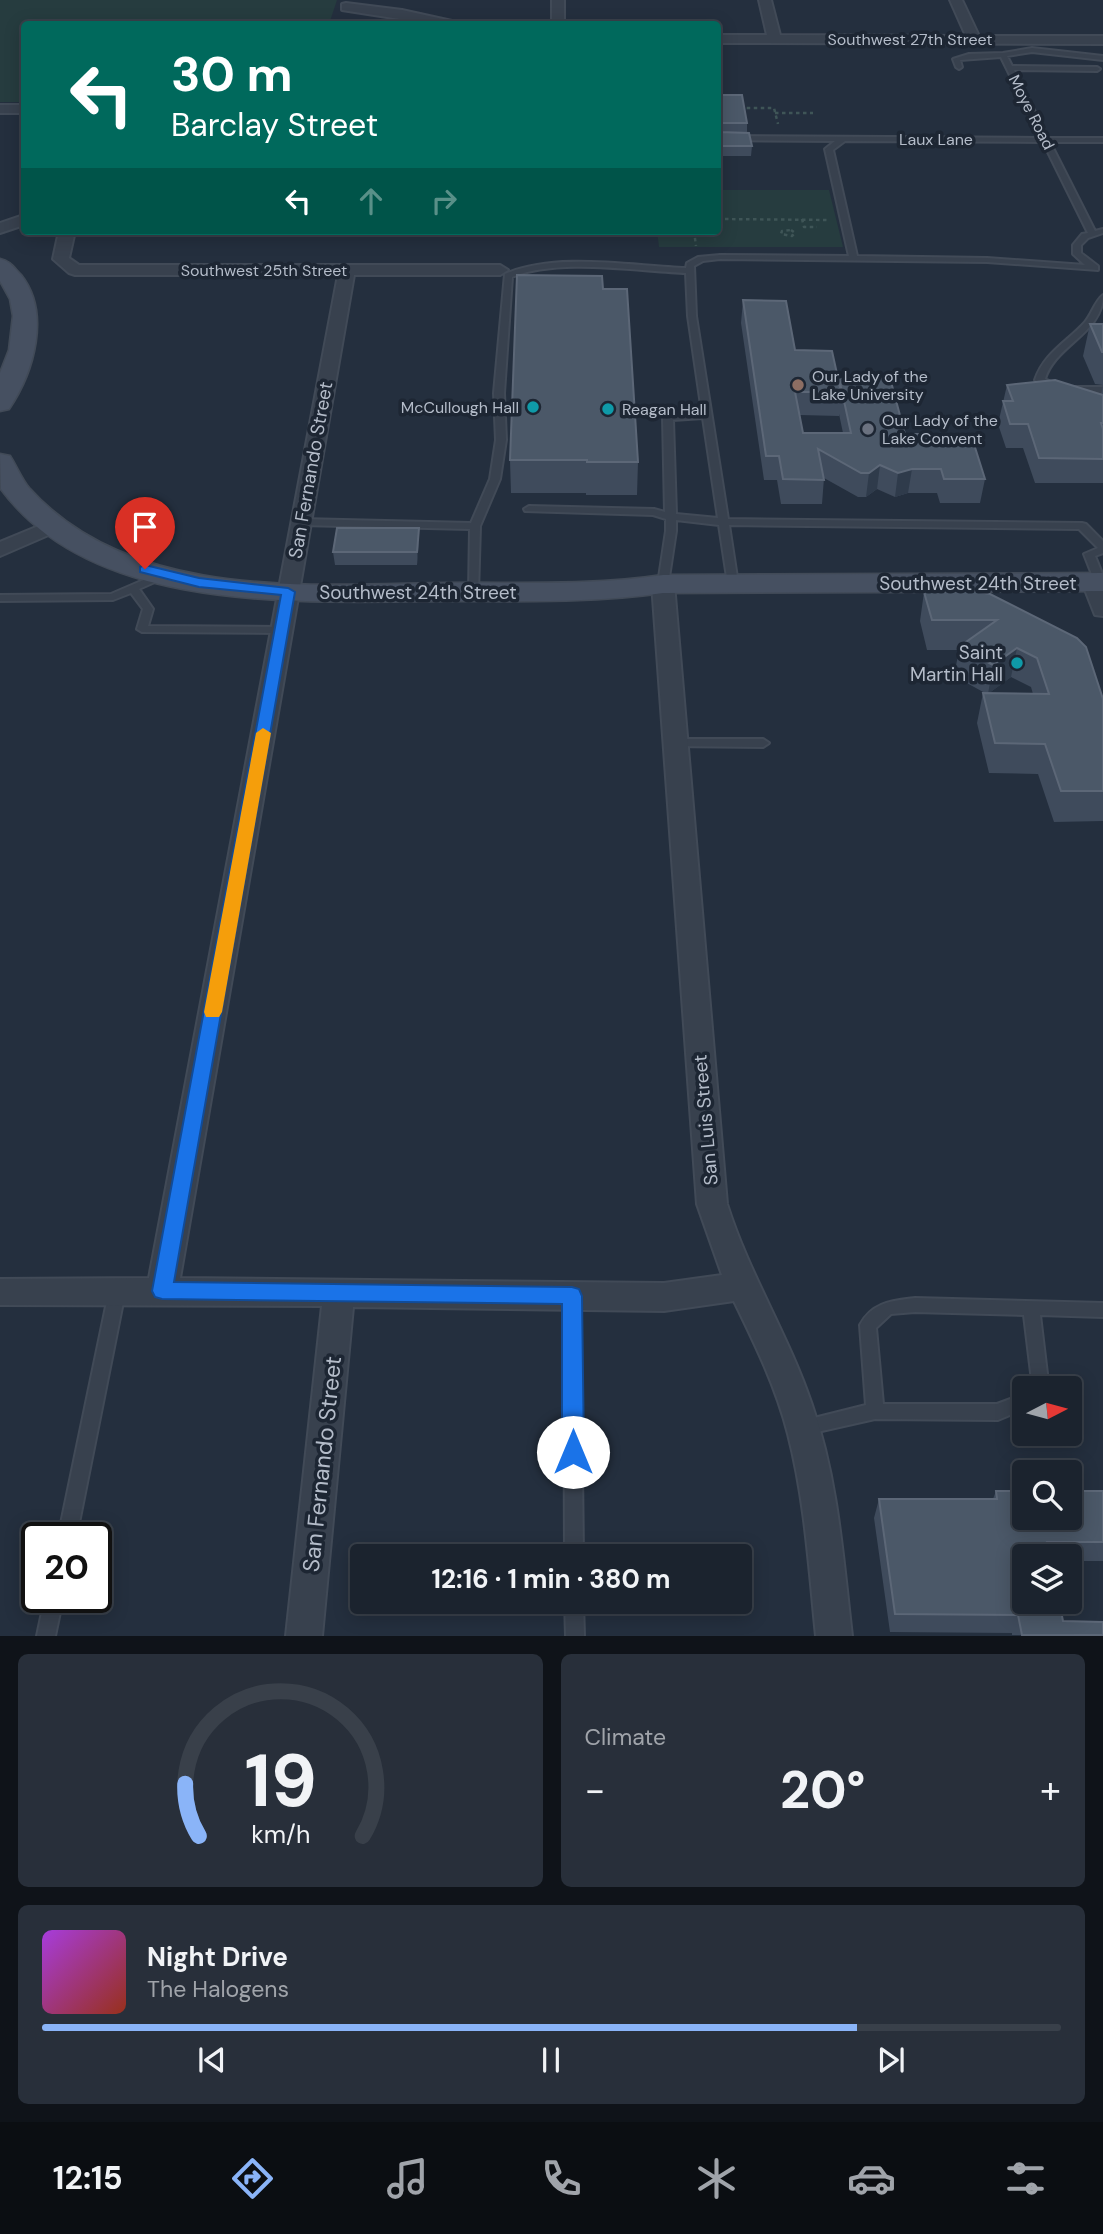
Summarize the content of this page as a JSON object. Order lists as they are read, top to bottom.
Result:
{
  "streets": {
    "main road": ["Southwest 24th Street"],
    "street": [
      "Southwest 27th Street",
      "Southwest 25th Street",
      "San Fernando Street",
      "San Luis Street"
    ],
    "lane": ["Moye Road", "Laux Lane"]
  },
  "crossings": [
    ["Moye Road", "Laux Lane"],
    ["Southwest 25th Street", "San Fernando Street"],
    ["San Fernando Street", "Southwest 24th Street"],
    ["Southwest 24th Street", "San Luis Street"]
  ],
  "places": [
    "Our Lady of the Lake University",
    "McCullough Hall",
    "Reagan Hall",
    "Our Lady of the Lake Convent",
    "Saint Martin Hall"
  ],
  "north": "right",
  "page": {
    "turn": ["30 m", "Barclay Street"],
    "limit": "20",
    "trip": "12:16 · 1 min · 380 m",
    "tile": "Climate",
    "heat": ["−", "20°", "+"],
    "song": ["Night Drive", "The Halogens"],
    "tabs": "12:15",
    "gauge": ["19", "km/h"]
  }
}
